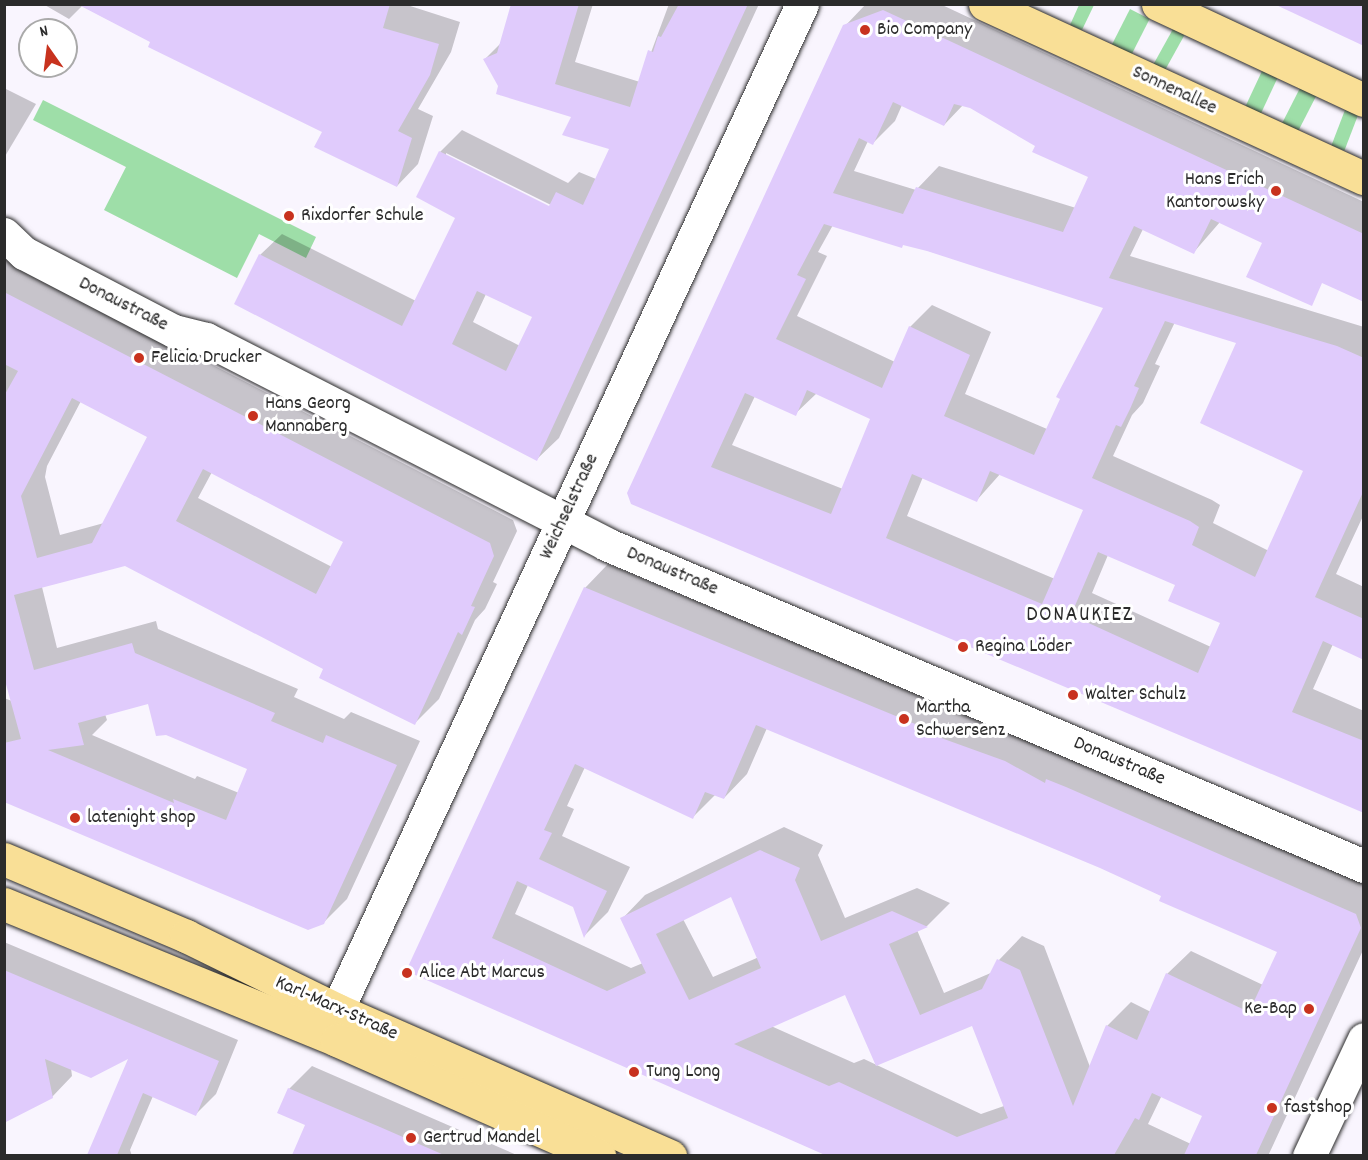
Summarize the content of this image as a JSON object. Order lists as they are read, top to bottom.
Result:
{
  "streets": {
    "main road": ["Sonnenallee", "Karl-Marx-Straße"],
    "street": ["Donaustraße", "Weichselstraße"]
  },
  "crossings": [
    ["Donaustraße", "Weichselstraße"],
    ["Weichselstraße", "Karl-Marx-Straße"]
  ],
  "districts": ["DONAUKIEZ"],
  "places": [
    "Bio Company",
    "Hans Erich Kantorowsky",
    "Rixdorfer Schule",
    "Felicia Drucker",
    "Hans Georg Mannaberg",
    "Regina Löder",
    "Walter Schulz",
    "Martha Schwersenz",
    "latenight shop",
    "Alice Abt Marcus",
    "Ke-Bap",
    "Tung Long",
    "fastshop",
    "Gertrud Mandel"
  ],
  "north": "top"
}
